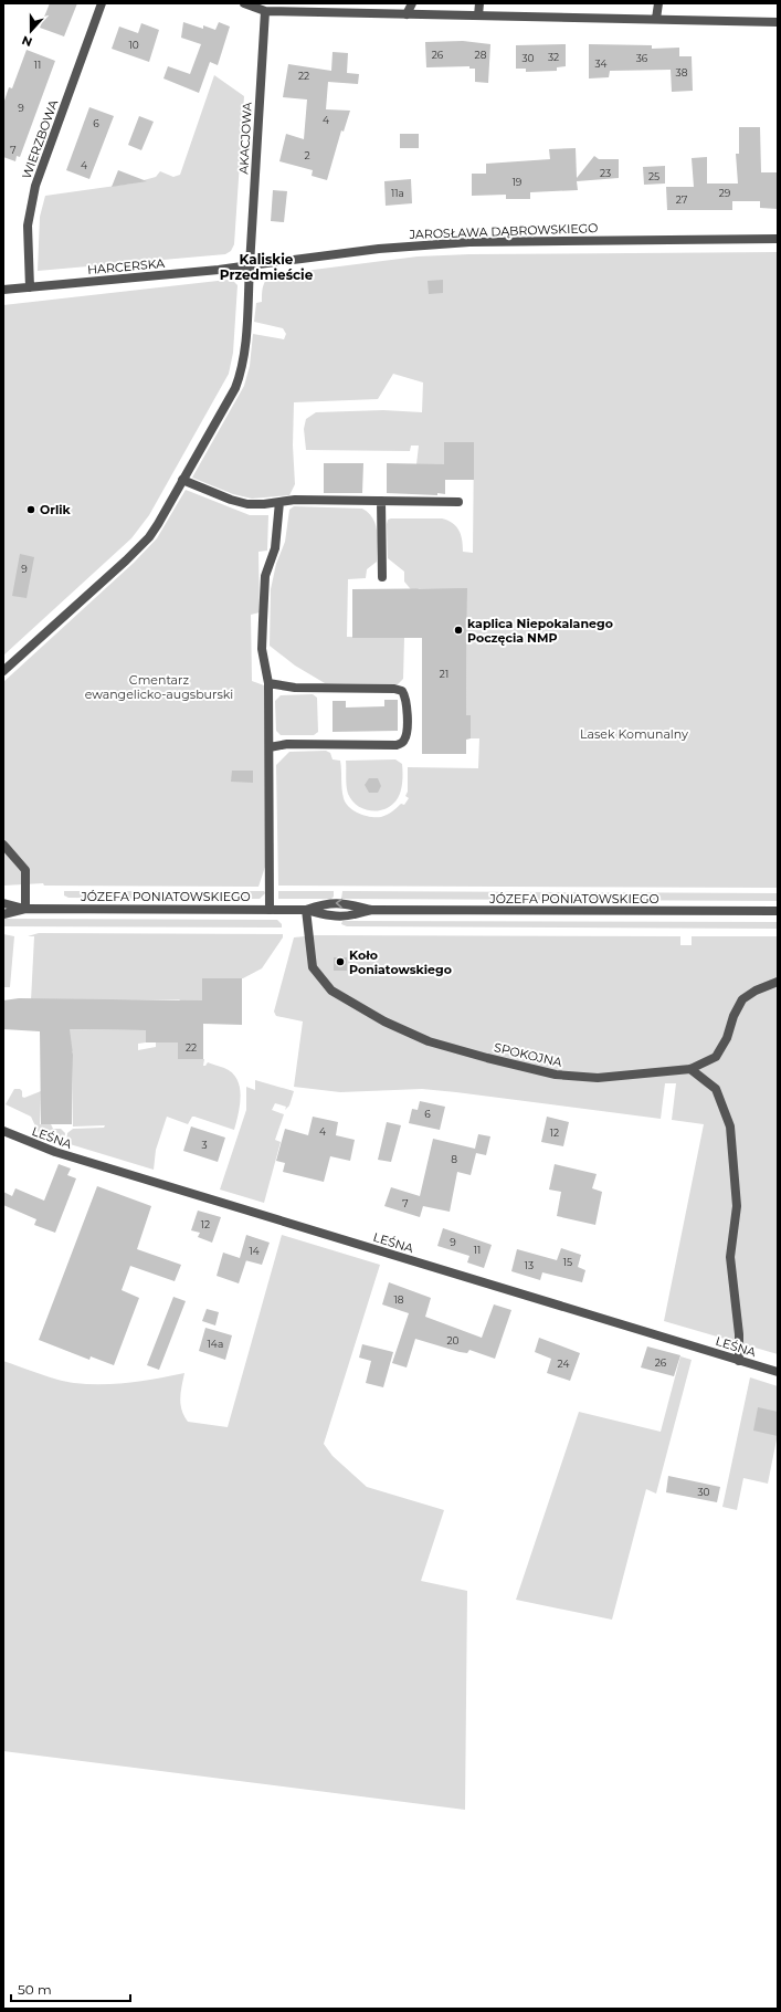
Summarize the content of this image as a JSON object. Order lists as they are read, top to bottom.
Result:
{
  "streets": {
    "street": [
      "AKACJOWA",
      "WIERZBOWA",
      "JAROSŁAWA DĄBROWSKIEGO",
      "HARCERSKA",
      "JÓZEFA PONIATOWSKIEGO",
      "SPOKOJNA",
      "LEŚNA"
    ]
  },
  "crossings": [
    ["AKACJOWA", "JAROSŁAWA DĄBROWSKIEGO"],
    ["AKACJOWA", "HARCERSKA"],
    ["WIERZBOWA", "HARCERSKA"],
    ["JAROSŁAWA DĄBROWSKIEGO", "HARCERSKA"],
    ["JÓZEFA PONIATOWSKIEGO", "SPOKOJNA"]
  ],
  "districts": ["Kaliskie Przedmieście"],
  "parks": ["Cmentarz ewangelicko-augsburski", "Lasek Komunalny"],
  "places": ["Orlik", "kaplica Niepokalanego Poczęcia NMP", "Koło Poniatowskiego"],
  "house_numbers": [
    "10",
    "26",
    "28",
    "32",
    "30",
    "36",
    "34",
    "11",
    "38",
    "22",
    "9",
    "4",
    "6",
    "7",
    "2",
    "4",
    "23",
    "25",
    "19",
    "11a",
    "29",
    "27",
    "9",
    "21",
    "22",
    "6",
    "4",
    "12",
    "3",
    "8",
    "7",
    "12",
    "9",
    "11",
    "14",
    "15",
    "13",
    "18",
    "20",
    "14a",
    "26",
    "24",
    "30"
  ],
  "scale_bar": "50 m",
  "north": "bottom"
}
